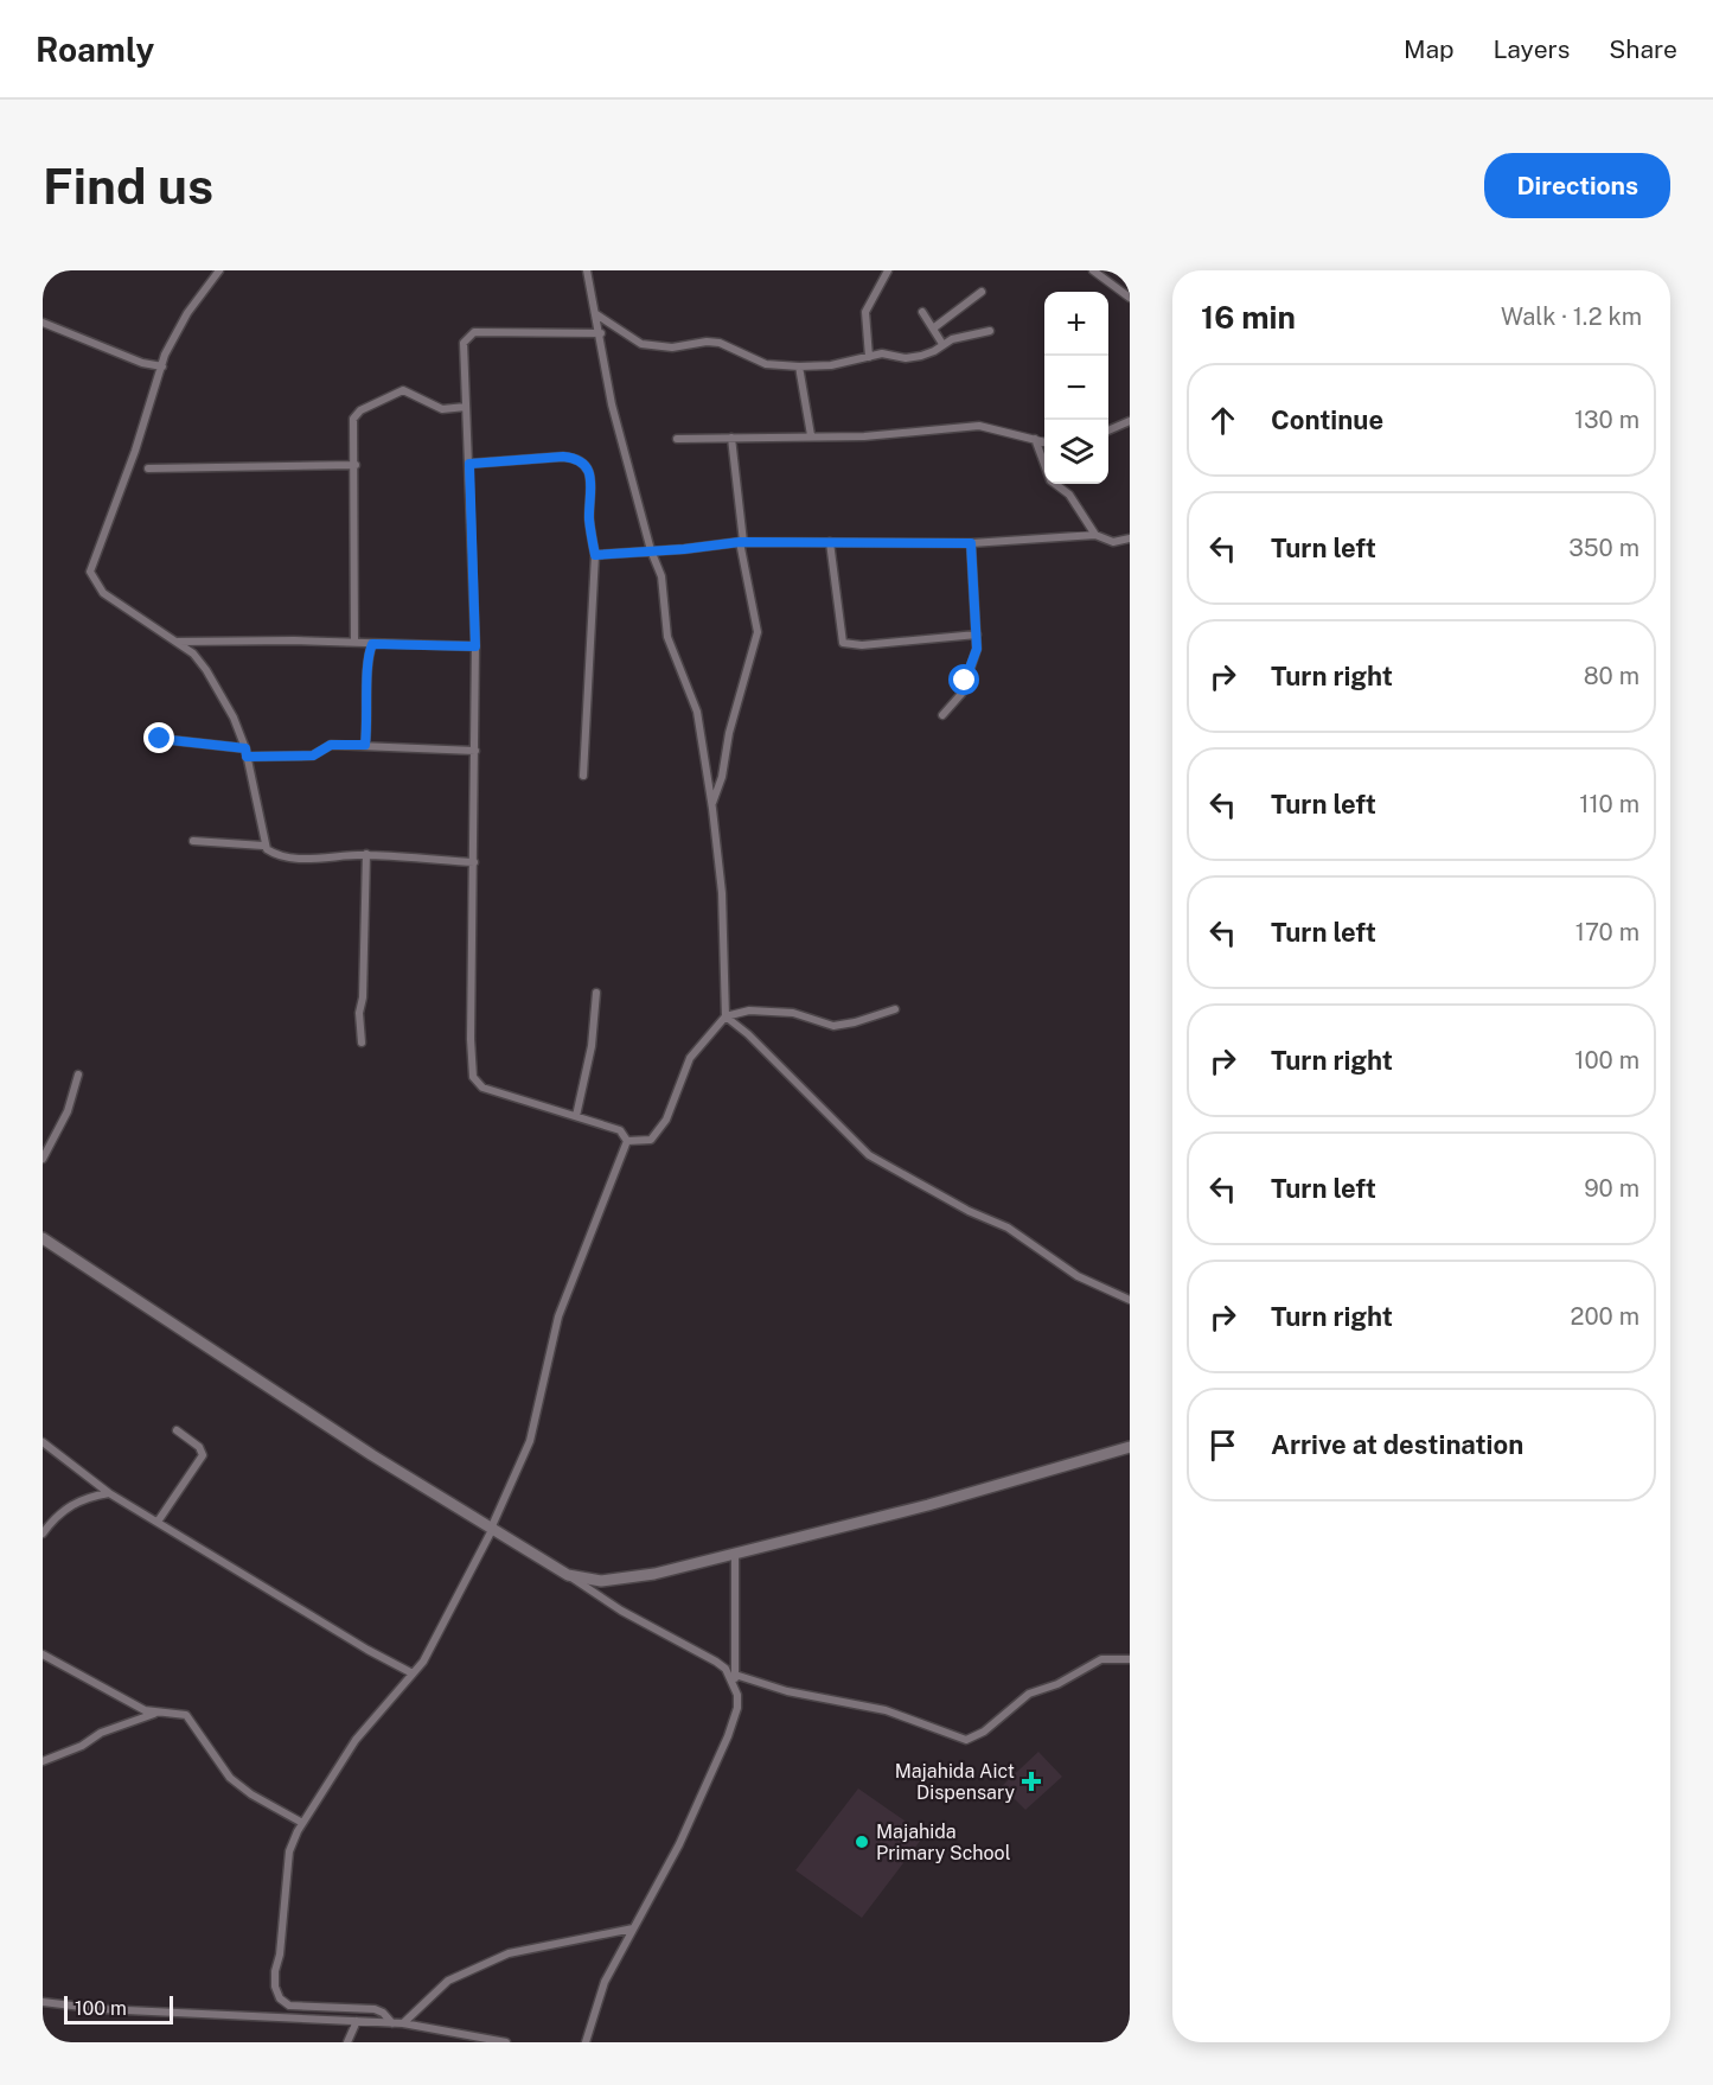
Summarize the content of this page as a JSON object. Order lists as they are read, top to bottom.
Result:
{
  "places": {
    "health": ["Majahida Aict Dispensary"],
    "other": ["Majahida Primary School"]
  },
  "scale_bar": "100 m",
  "page": {
    "header": "Roamly",
    "nav": ["Map", "Layers", "Share"],
    "buttons": "Directions",
    "title": "Find us",
    "heading": ["16 min", "Walk · 1.2 km"],
    "map_buttons": ["+", "−"],
    "list": [
      ["Continue", "130 m"],
      ["Turn left", "350 m"],
      ["Turn right", "80 m"],
      ["Turn left", "110 m"],
      ["Turn left", "170 m"],
      ["Turn right", "100 m"],
      ["Turn left", "90 m"],
      ["Turn right", "200 m"],
      "Arrive at destination"
    ],
    "scale": "100 m"
  }
}
